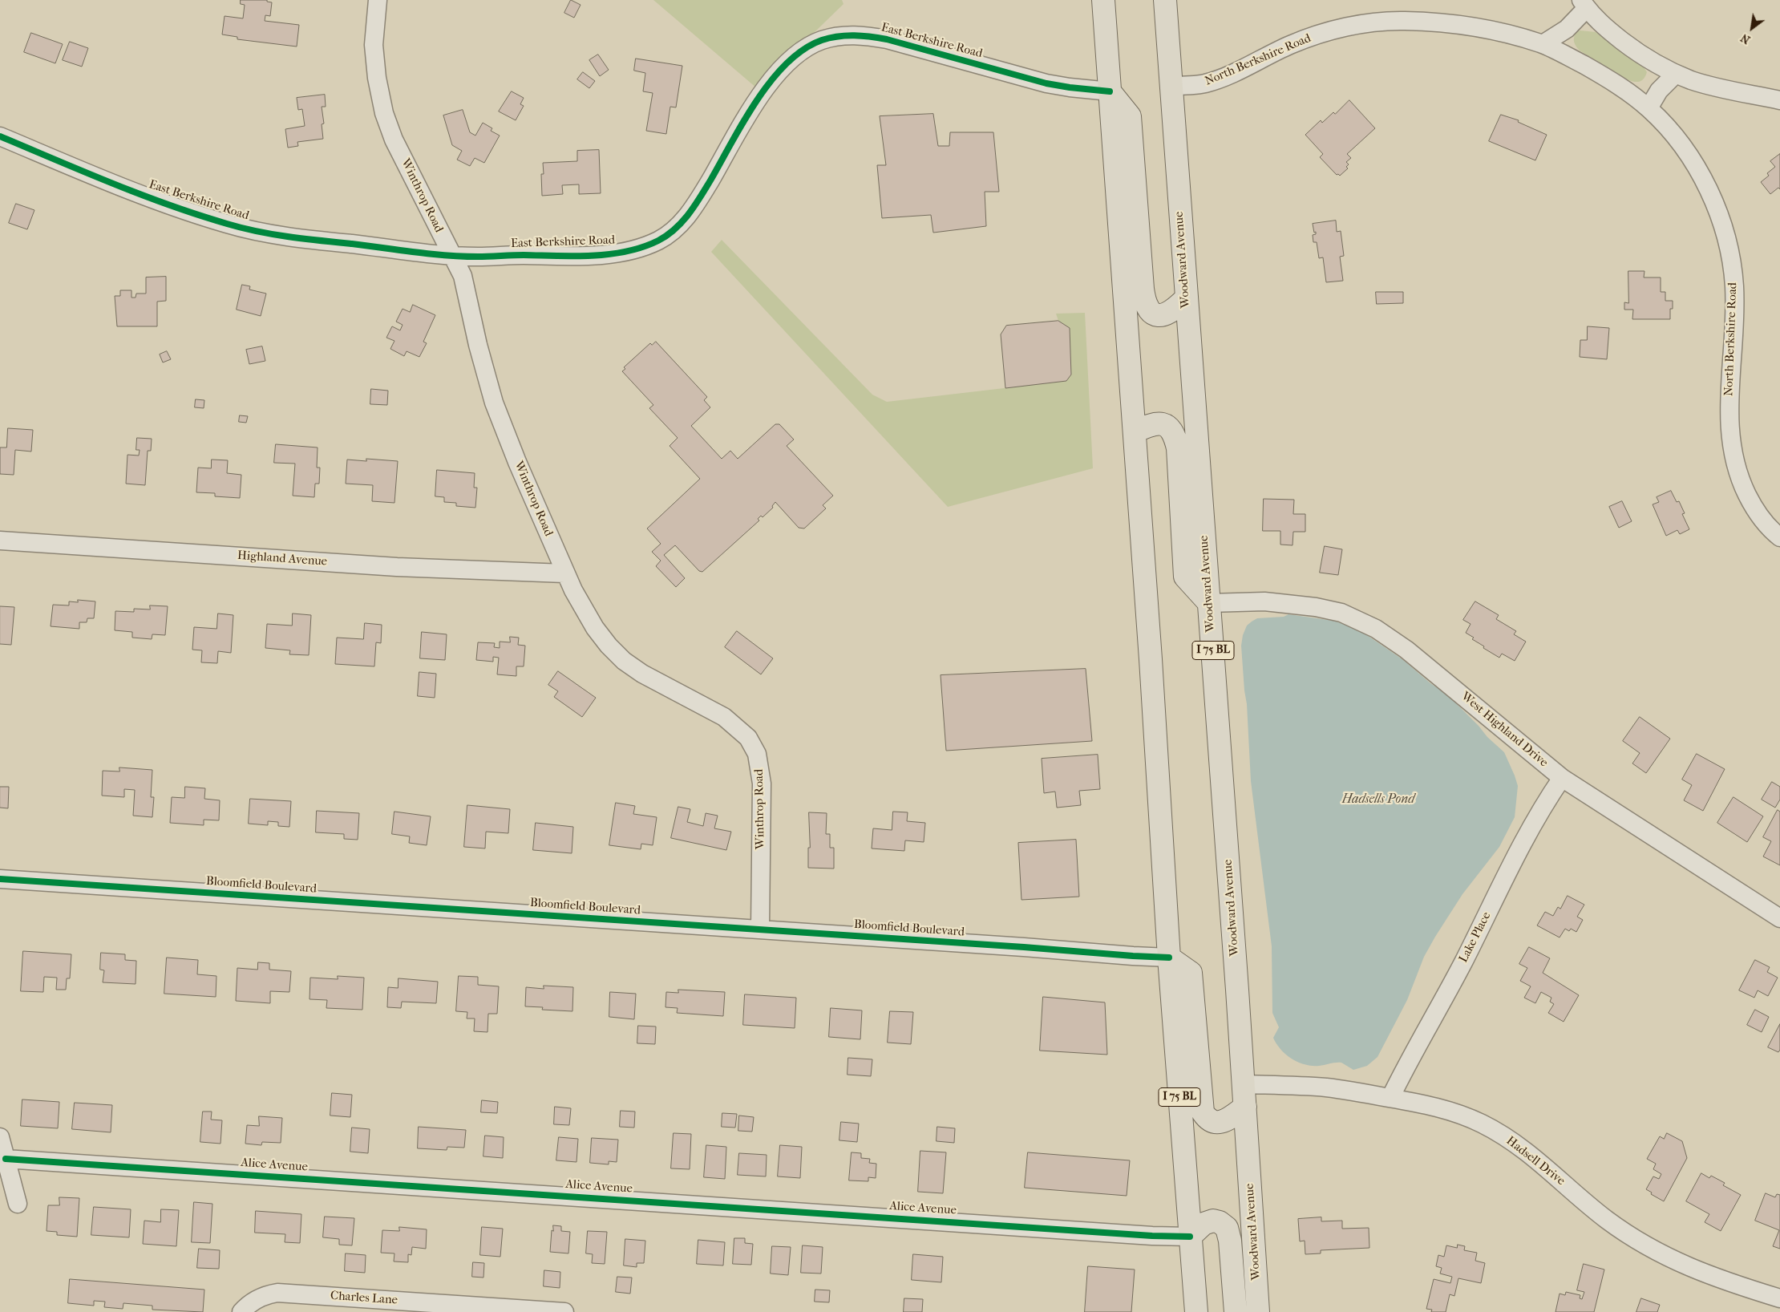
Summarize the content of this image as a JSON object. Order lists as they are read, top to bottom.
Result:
{
  "streets": {
    "main road": ["Woodward Avenue", "I 75 BL"],
    "street": [
      "East Berkshire Road",
      "North Berkshire Road",
      "Winthrop Road",
      "Highland Avenue",
      "West Highland Drive",
      "Bloomfield Boulevard",
      "Lake Place",
      "Hadsell Drive",
      "Alice Avenue",
      "Charles Lane"
    ]
  },
  "crossings": [
    ["East Berkshire Road", "Winthrop Road"],
    ["East Berkshire Road", "I 75 BL"],
    ["North Berkshire Road", "Woodward Avenue"],
    ["Winthrop Road", "Highland Avenue"],
    ["Winthrop Road", "Bloomfield Boulevard"],
    ["Woodward Avenue", "West Highland Drive"],
    ["Woodward Avenue", "Hadsell Drive"],
    ["I 75 BL", "Bloomfield Boulevard"],
    ["I 75 BL", "Alice Avenue"],
    ["West Highland Drive", "Lake Place"],
    ["Lake Place", "Hadsell Drive"]
  ],
  "water": ["Hadsells Pond"],
  "north": "bottom left"
}
